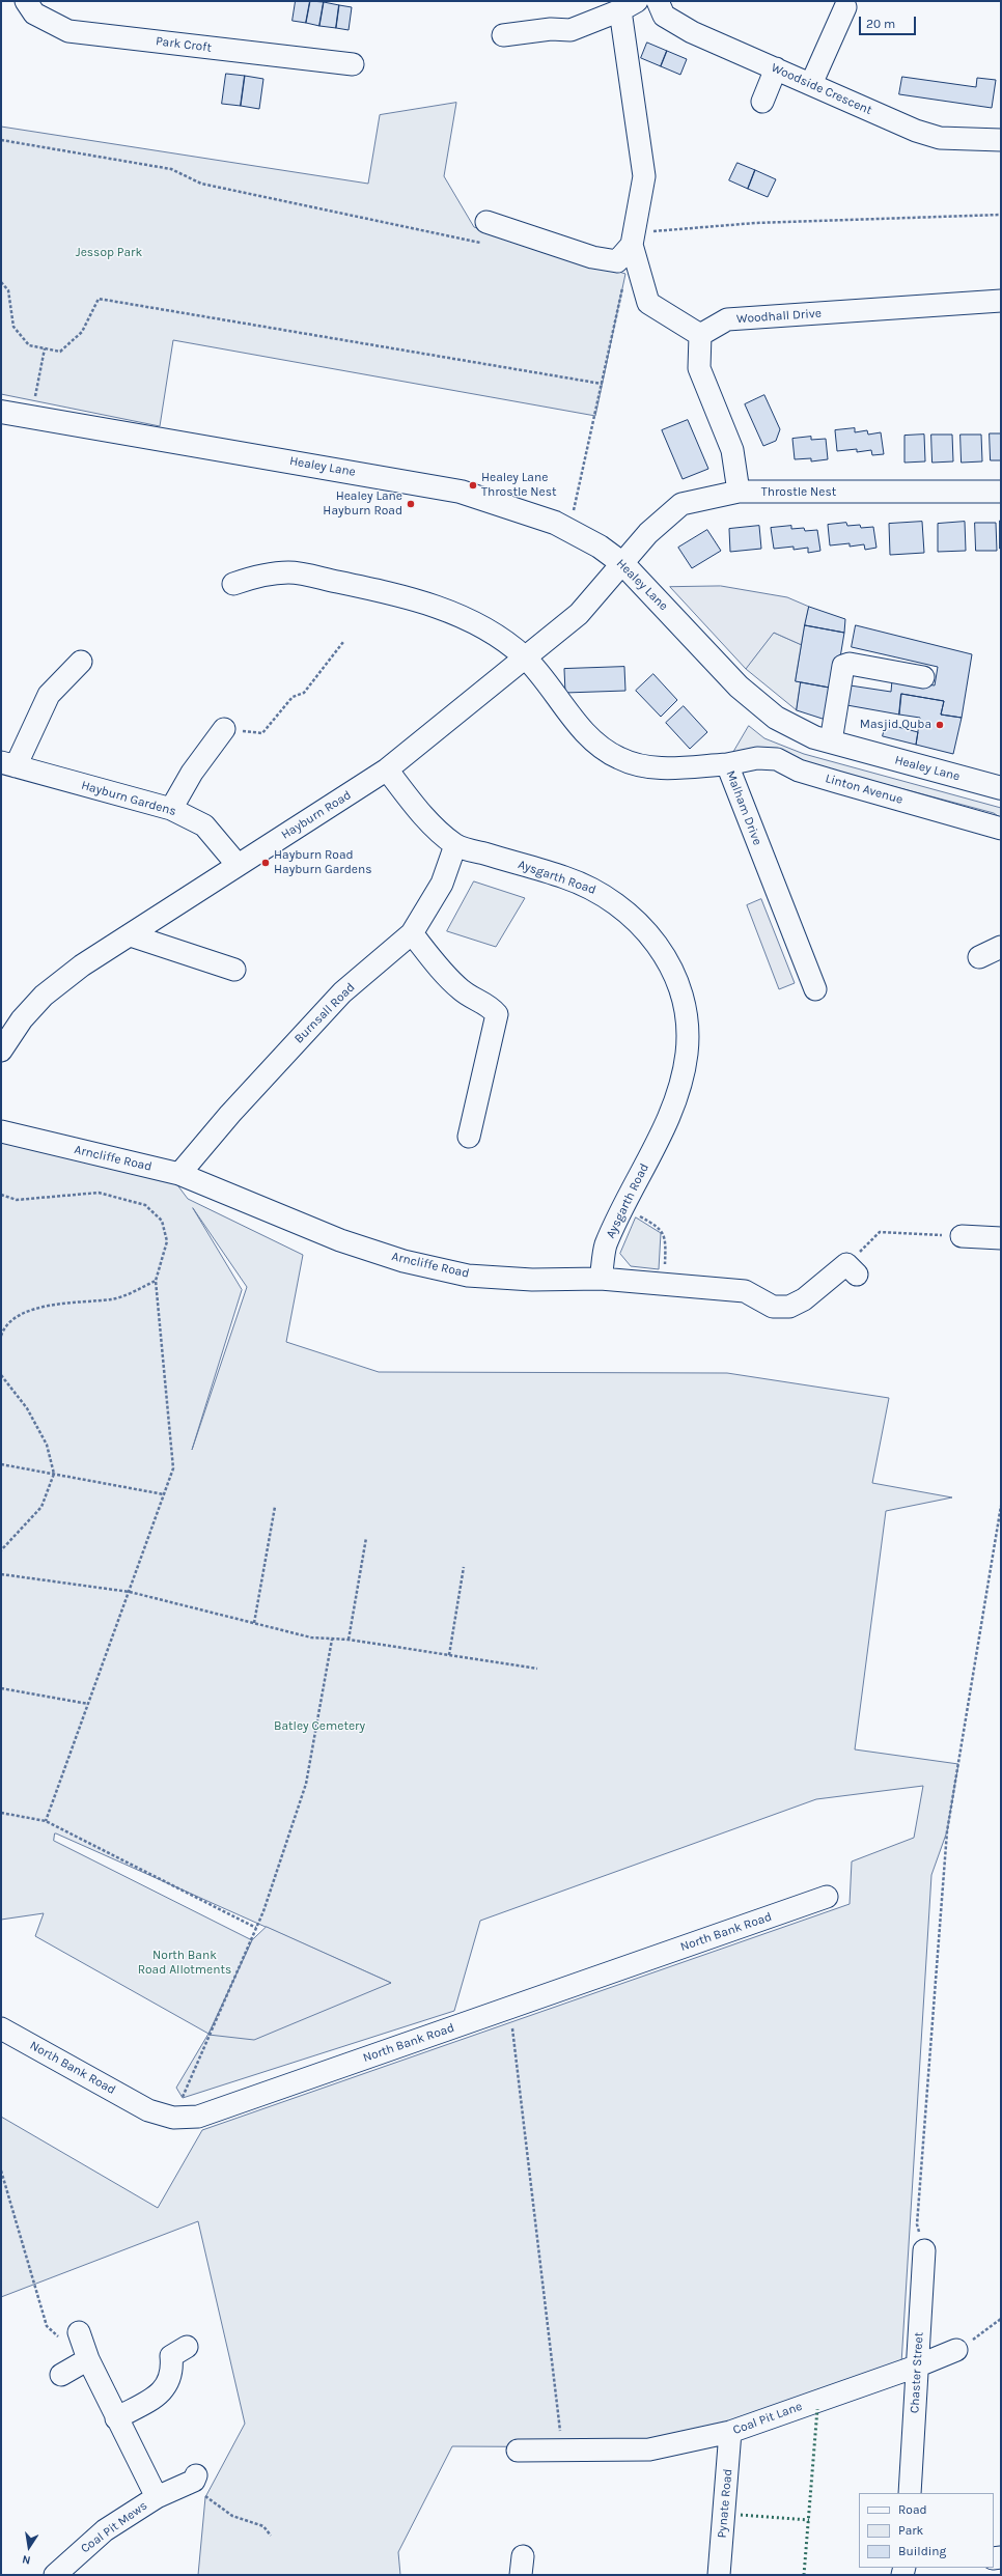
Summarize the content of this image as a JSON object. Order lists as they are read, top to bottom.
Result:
{
  "streets": {
    "main road": ["Healey Lane"],
    "street": [
      "Park Croft",
      "Woodside Crescent",
      "Woodhall Drive",
      "Throstle Nest",
      "Linton Avenue",
      "Hayburn Gardens",
      "Malham Drive",
      "Hayburn Road",
      "Aysgarth Road",
      "Burnsall Road",
      "Arncliffe Road",
      "North Bank Road",
      "Chaster Street",
      "Coal Pit Lane",
      "Pynate Road",
      "Coal Pit Mews"
    ]
  },
  "crossings": [
    ["Healey Lane", "Throstle Nest"],
    ["Healey Lane", "Hayburn Road"],
    ["Throstle Nest", "Hayburn Road"],
    ["Linton Avenue", "Malham Drive"],
    ["Hayburn Gardens", "Hayburn Road"],
    ["Malham Drive", "Hayburn Road"],
    ["Hayburn Road", "Aysgarth Road"],
    ["Aysgarth Road", "Burnsall Road"],
    ["Aysgarth Road", "Arncliffe Road"],
    ["Burnsall Road", "Arncliffe Road"],
    ["Chaster Street", "Coal Pit Lane"],
    ["Coal Pit Lane", "Pynate Road"]
  ],
  "parks": ["Jessop Park", "Batley Cemetery", "North Bank Road Allotments"],
  "places": [
    "Healey Lane Throstle Nest",
    "Healey Lane Hayburn Road",
    "Masjid Quba",
    "Hayburn Road Hayburn Gardens"
  ],
  "legend": ["Road", "Park", "Building"],
  "scale_bar": "20 m",
  "north": "bottom"
}
